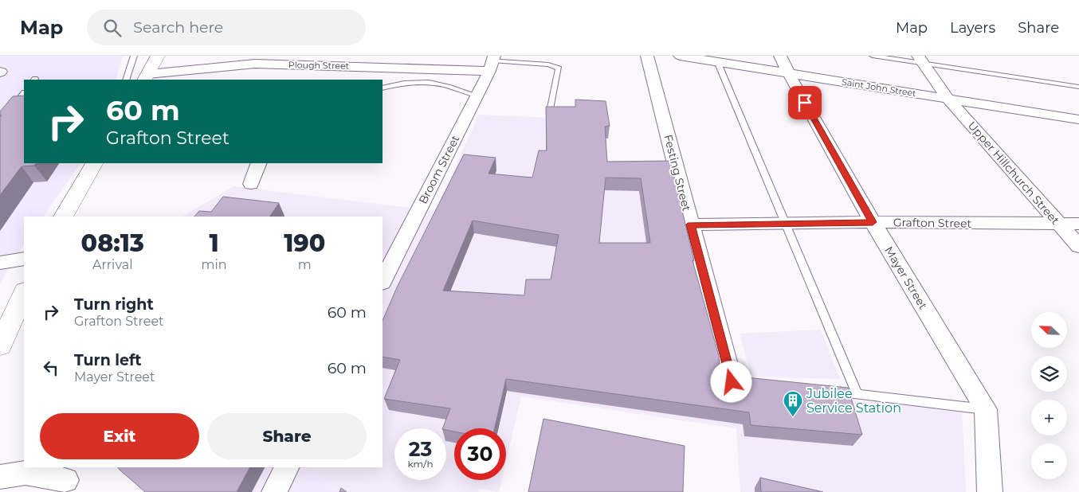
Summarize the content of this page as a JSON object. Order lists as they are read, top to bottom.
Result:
{
  "streets": {
    "street": [
      "Plough Street",
      "Saint John Street",
      "Broom Street",
      "Festing Street",
      "Upper Hillchurch Street",
      "Grafton Street",
      "Mayer Street"
    ]
  },
  "crossings": [
    ["Plough Street", "Broom Street"],
    ["Saint John Street", "Upper Hillchurch Street"],
    ["Saint John Street", "Mayer Street"],
    ["Festing Street", "Grafton Street"],
    ["Upper Hillchurch Street", "Grafton Street"],
    ["Grafton Street", "Mayer Street"]
  ],
  "places": {
    "building": ["Jubilee Service Station"]
  },
  "north": "top left",
  "page": {
    "header": "Map",
    "search": "Search here",
    "nav": ["Map", "Layers", "Share"],
    "turn": ["60 m", "Grafton Street"],
    "eta": [
      "08:13",
      "Arrival",
      "1",
      "min",
      "190",
      "m"
    ],
    "list": [
      {
        "name": "Turn right",
        "note": "Grafton Street",
        "value": "60 m"
      },
      {
        "name": "Turn left",
        "note": "Mayer Street",
        "value": "60 m"
      }
    ],
    "map_buttons": ["+", "−"],
    "buttons": ["Exit", "Share"],
    "speed": "23 km/h",
    "limit": "30"
  }
}
